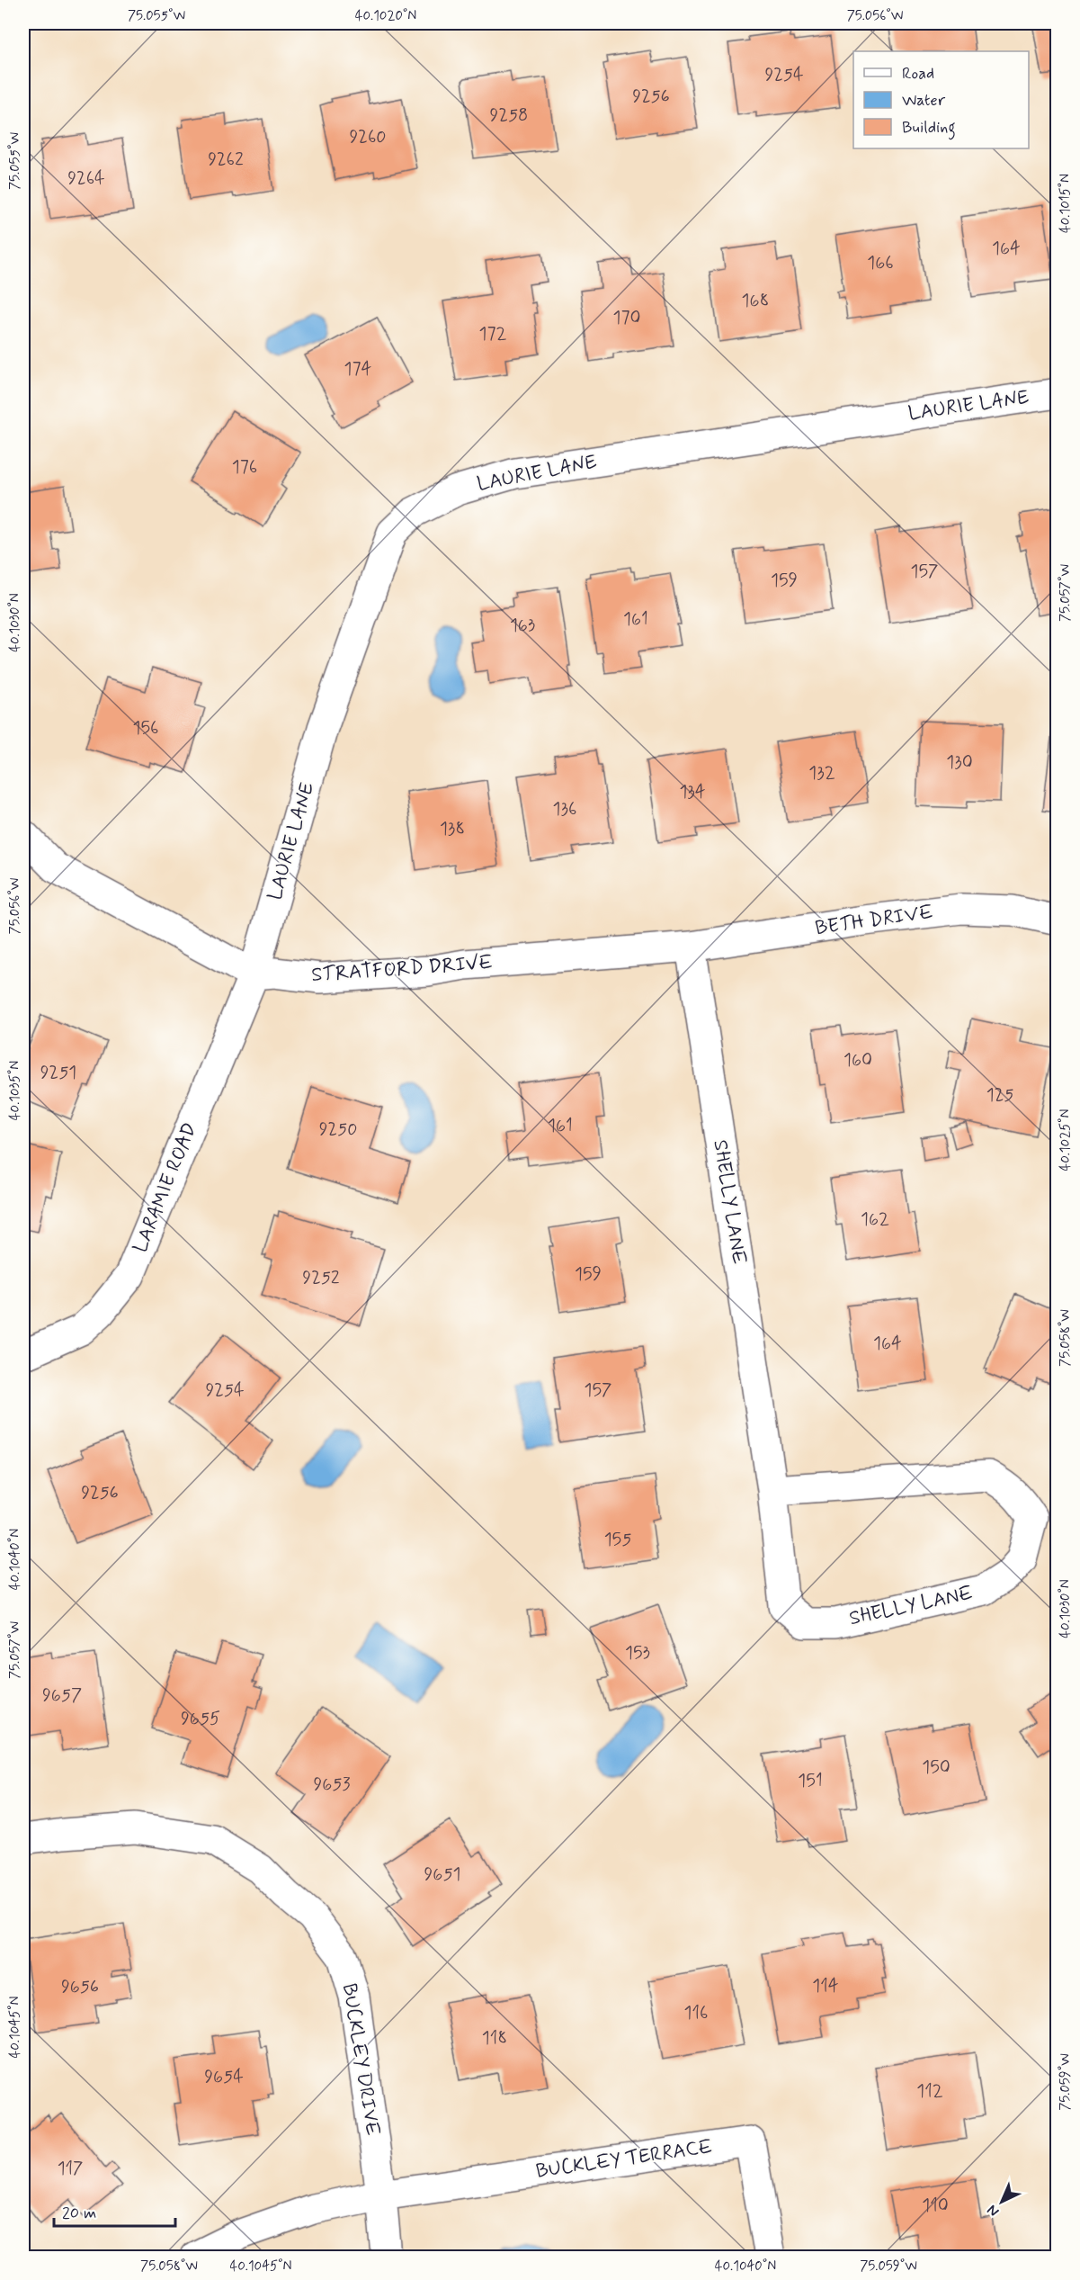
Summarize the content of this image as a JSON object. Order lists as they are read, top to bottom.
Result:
{
  "streets": {
    "street": [
      "LAURIE LANE",
      "BETH DRIVE",
      "STRATFORD DRIVE",
      "LARAMIE ROAD",
      "SHELLY LANE",
      "BUCKLEY DRIVE",
      "BUCKLEY TERRACE"
    ]
  },
  "crossings": [
    ["LAURIE LANE", "STRATFORD DRIVE"],
    ["LAURIE LANE", "LARAMIE ROAD"],
    ["BETH DRIVE", "STRATFORD DRIVE"],
    ["BETH DRIVE", "SHELLY LANE"],
    ["STRATFORD DRIVE", "LARAMIE ROAD"],
    ["STRATFORD DRIVE", "SHELLY LANE"],
    ["BUCKLEY DRIVE", "BUCKLEY TERRACE"]
  ],
  "house_numbers": [
    "9254",
    "9256",
    "9258",
    "9260",
    "9262",
    "9264",
    "164",
    "166",
    "168",
    "170",
    "172",
    "174",
    "176",
    "157",
    "159",
    "161",
    "163",
    "156",
    "130",
    "132",
    "134",
    "136",
    "138",
    "160",
    "9251",
    "125",
    "161",
    "9250",
    "162",
    "159",
    "9252",
    "164",
    "9254",
    "157",
    "9256",
    "155",
    "153",
    "9657",
    "9655",
    "150",
    "151",
    "9653",
    "9651",
    "114",
    "9656",
    "116",
    "118",
    "9654",
    "112",
    "117",
    "110"
  ],
  "legend": ["Road", "Water", "Building"],
  "scale_bar": "20 m",
  "north": "bottom left",
  "coordinates": [
    "75.055°W",
    "40.1020°N",
    "75.056°W",
    "40.1015°N",
    "75.057°W",
    "40.1030°N",
    "40.1035°N",
    "40.1025°N",
    "75.058°W",
    "40.1040°N",
    "40.1045°N",
    "75.059°W"
  ]
}
